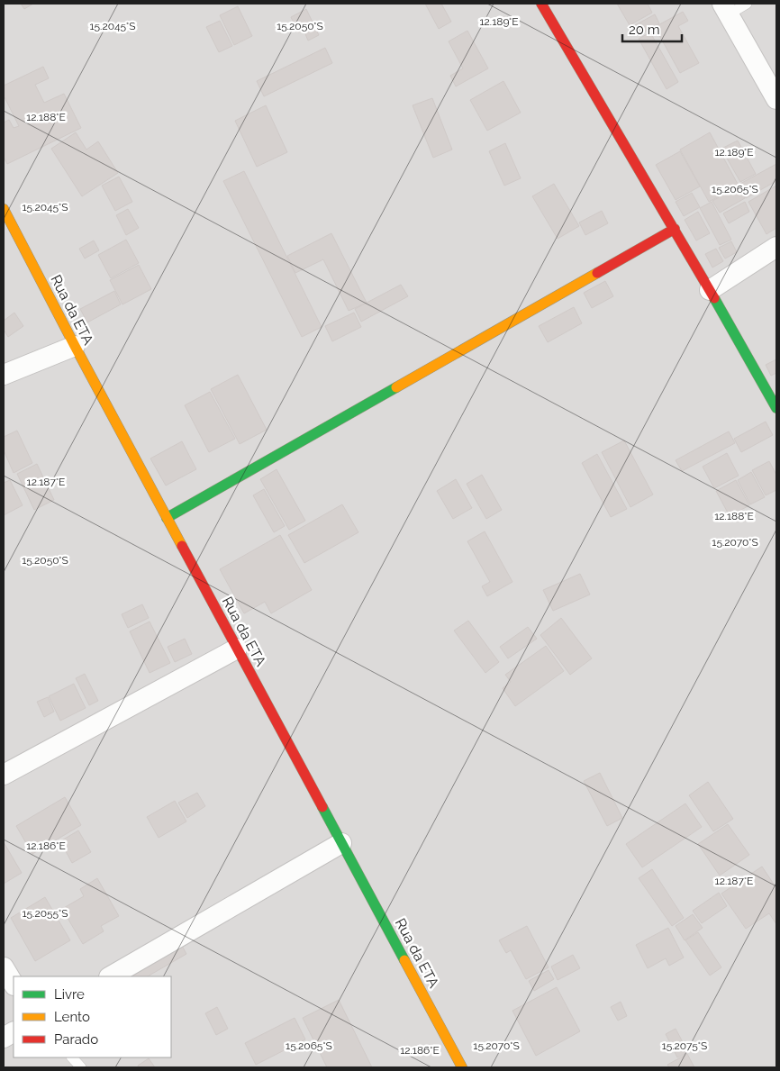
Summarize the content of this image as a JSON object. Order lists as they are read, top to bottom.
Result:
{
  "streets": {
    "street": ["Rua da ETA"]
  },
  "legend": ["Livre", "Lento", "Parado"],
  "scale_bar": "20 m",
  "coordinates": [
    "12.189°E",
    "15.2045°S",
    "15.2050°S",
    "12.188°E",
    "15.2065°S",
    "12.187°E",
    "15.2070°S",
    "12.186°E",
    "15.2055°S",
    "15.2075°S"
  ]
}
